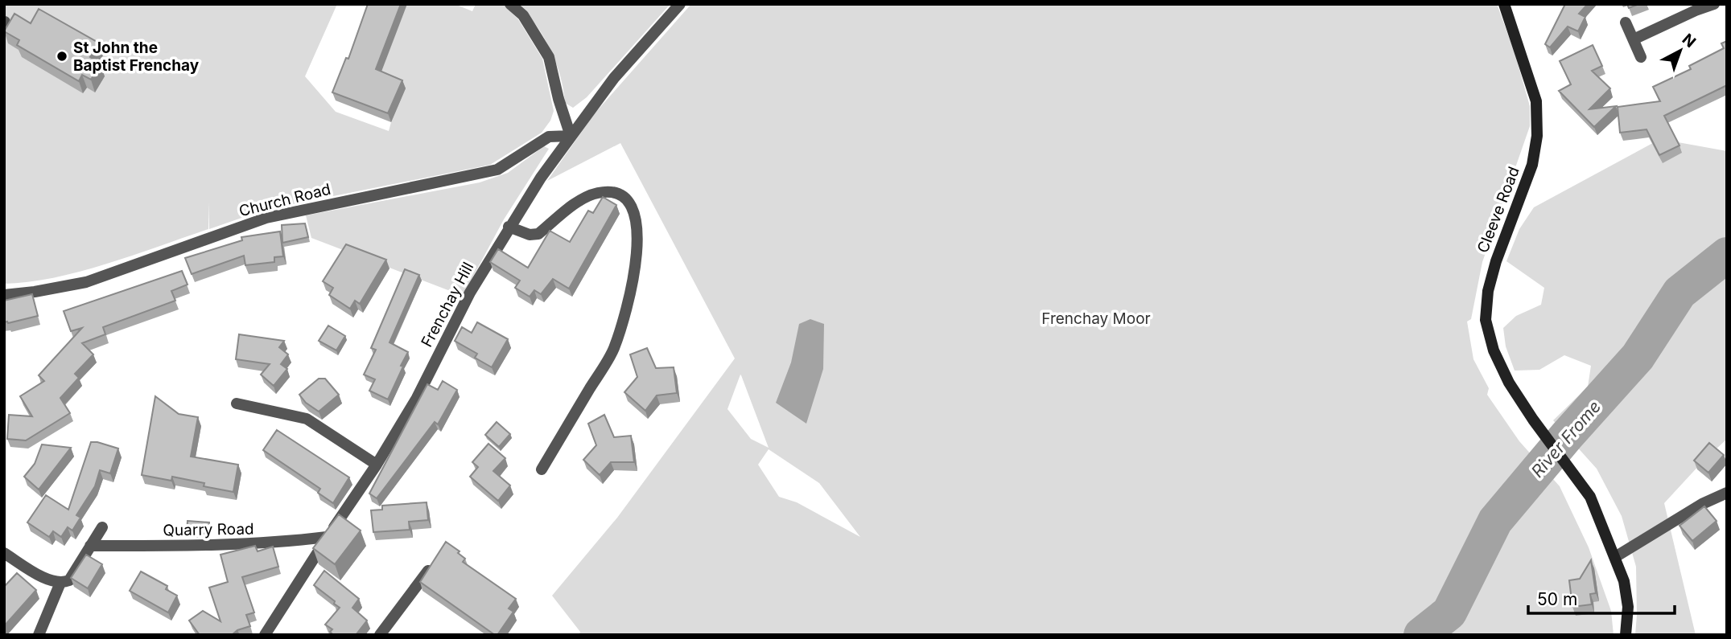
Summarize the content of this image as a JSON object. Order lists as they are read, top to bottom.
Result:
{
  "streets": {
    "street": [
      "Church Road",
      "Cleeve Road",
      "Frenchay Hill",
      "Quarry Road"
    ]
  },
  "crossings": [
    ["Church Road", "Frenchay Hill"],
    ["Frenchay Hill", "Quarry Road"]
  ],
  "water": ["River Frome"],
  "parks": ["Frenchay Moor"],
  "places": ["St John the Baptist Frenchay"],
  "scale_bar": "50 m",
  "north": "top right"
}
